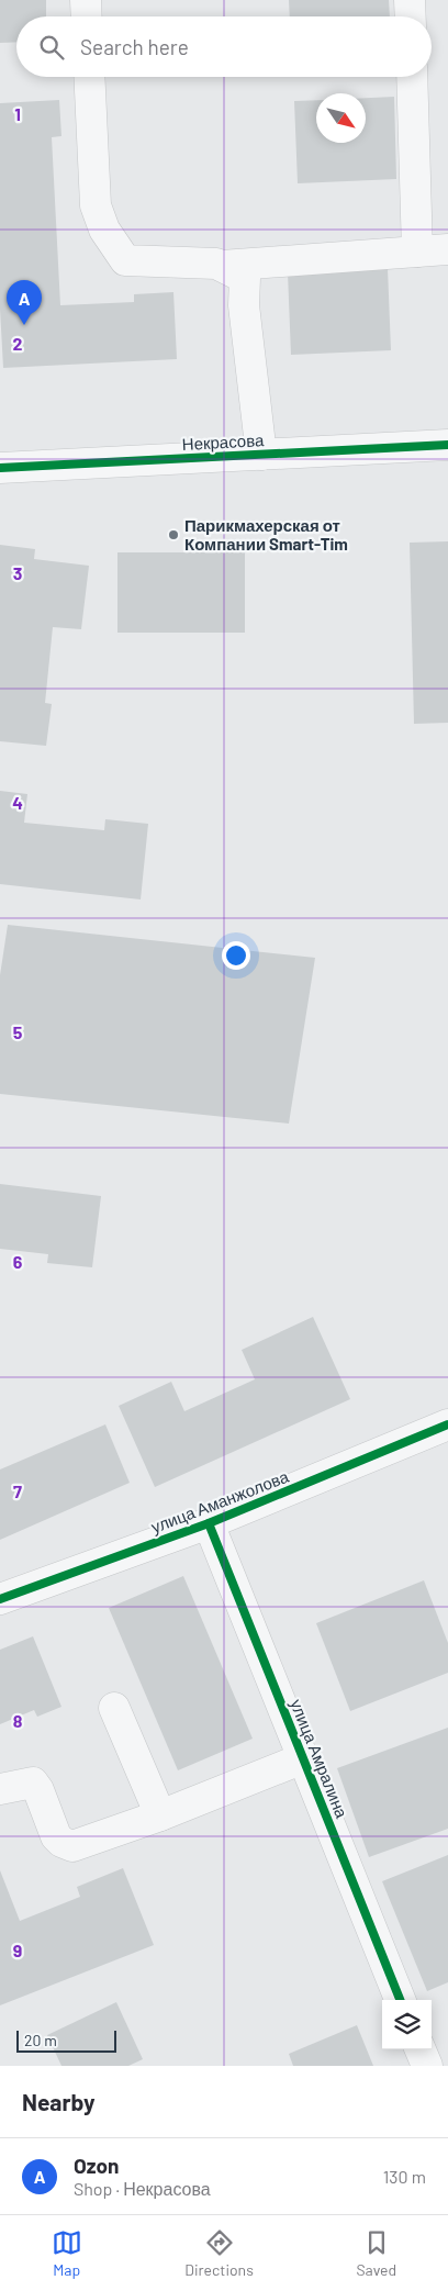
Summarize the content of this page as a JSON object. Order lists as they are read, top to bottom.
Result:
{
  "streets": {
    "street": ["Некрасова", "улица Аманжолова", "улица Амралина"]
  },
  "crossings": [
    ["улица Аманжолова", "улица Амралина"]
  ],
  "places": ["Парикмахерская от Компании Smart-Tim"],
  "scale_bar": "20 m",
  "north": "bottom right",
  "page": {
    "search": "Search here",
    "pins": "A",
    "scale": "20 m",
    "heading": "Nearby",
    "list": [
      {
        "mark": "A",
        "name": "Ozon",
        "note": "Shop · Некрасова",
        "value": "130 m"
      }
    ],
    "nav": ["Map", "Directions", "Saved"]
  },
  "grid": {
    "rows": [
      "1",
      "2",
      "3",
      "4",
      "5",
      "6",
      "7",
      "8",
      "9"
    ]
  }
}
